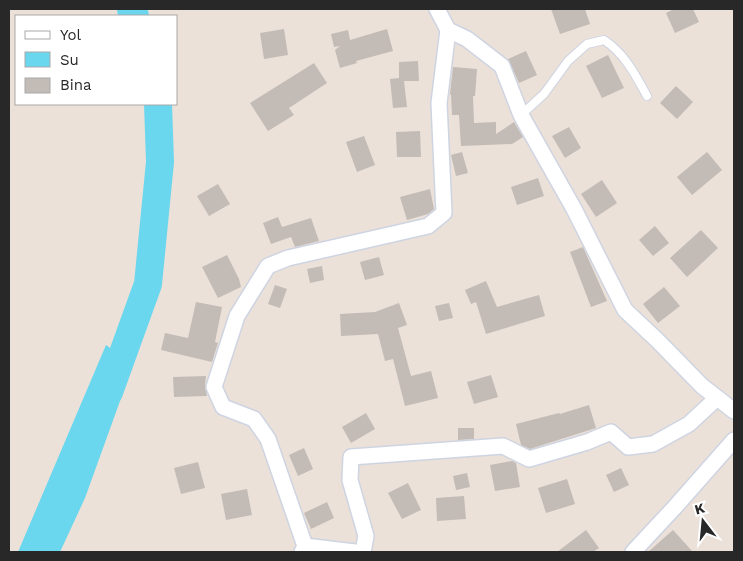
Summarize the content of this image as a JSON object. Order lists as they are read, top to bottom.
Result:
{
  "legend": ["Yol", "Su", "Bina"],
  "north": "top"
}
